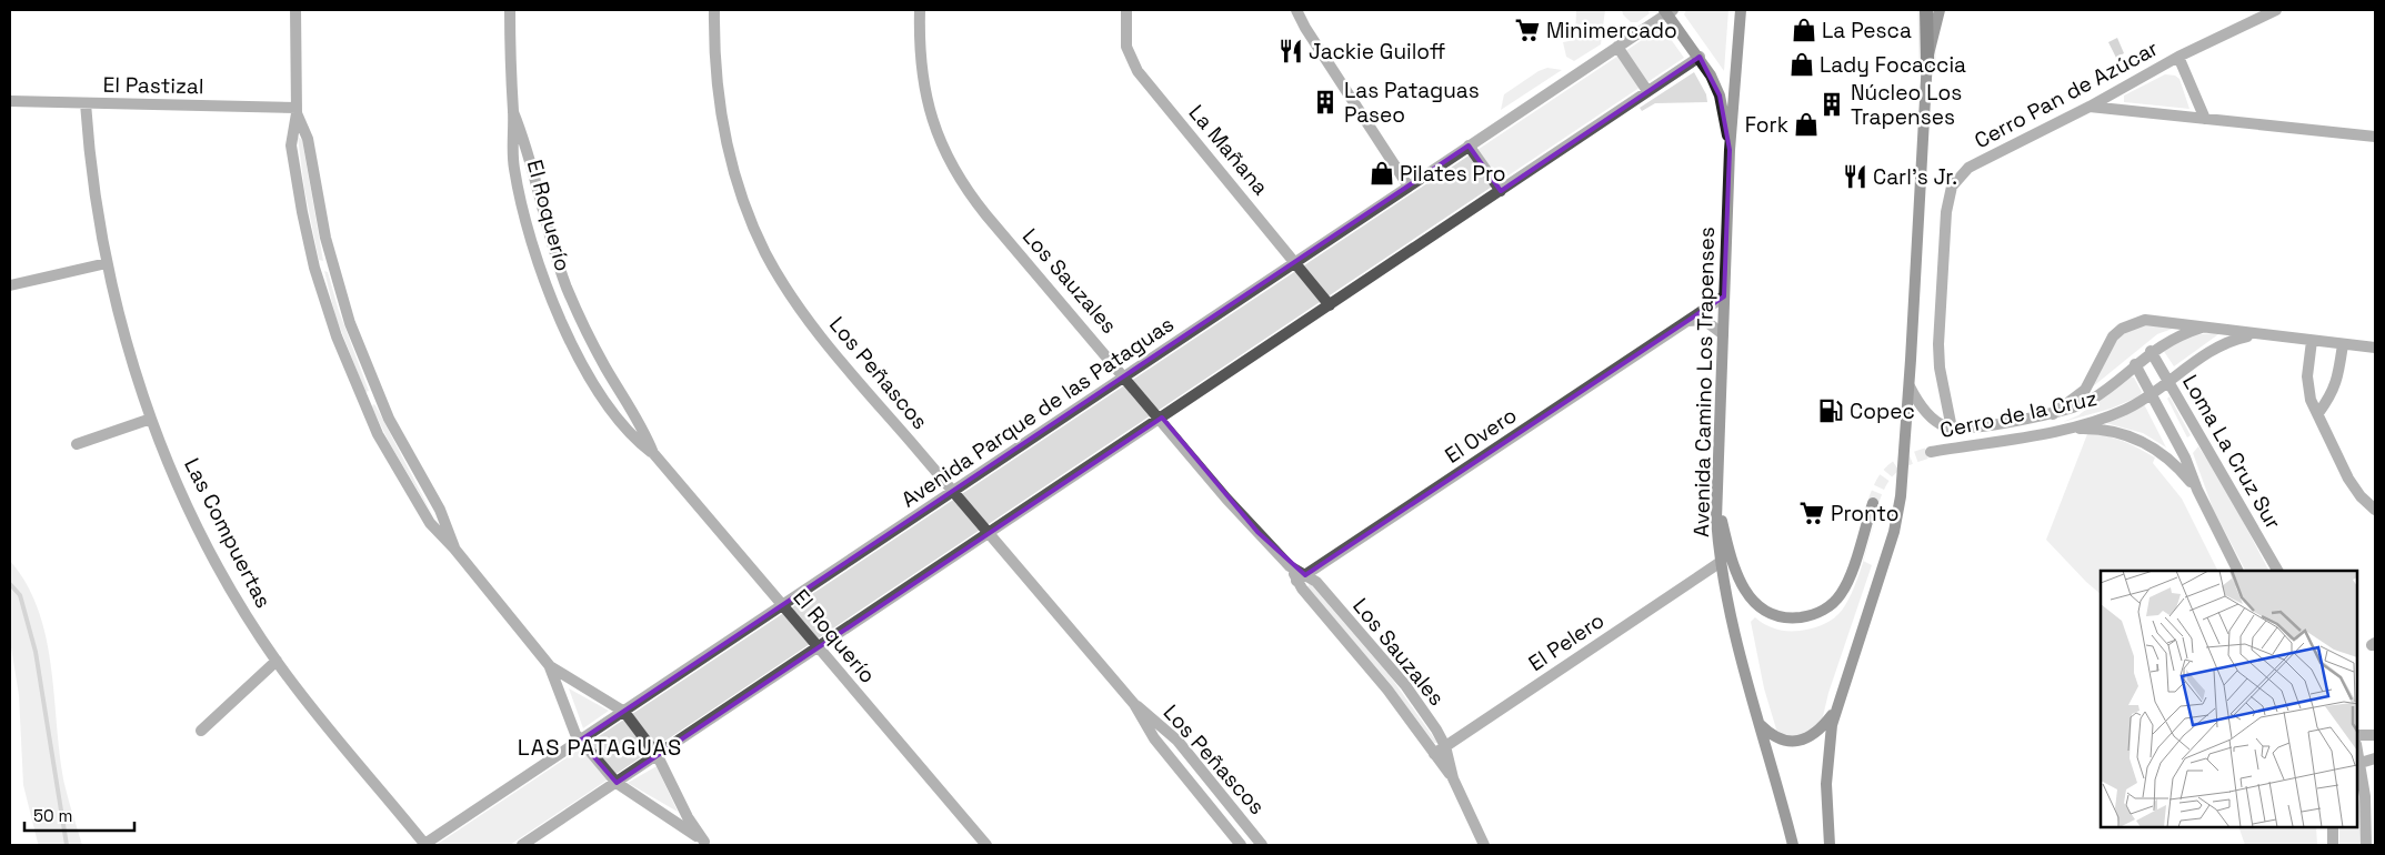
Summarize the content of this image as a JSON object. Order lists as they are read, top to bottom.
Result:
{
  "streets": {
    "main road": ["Avenida Camino Los Trapenses"],
    "street": [
      "El Pastizal",
      "Cerro Pan de Azúcar",
      "La Mañana",
      "El Roquerío",
      "Los Sauzales",
      "Los Peñascos",
      "Avenida Parque de las Pataguas",
      "Cerro de la Cruz",
      "El Overo",
      "Loma La Cruz Sur",
      "Las Compuertas",
      "El Pelero"
    ]
  },
  "crossings": [
    ["El Pastizal", "Las Compuertas"],
    ["Cerro Pan de Azúcar", "Cerro de la Cruz"],
    ["La Mañana", "Avenida Parque de las Pataguas"],
    ["El Roquerío", "Avenida Parque de las Pataguas"],
    ["Los Sauzales", "Avenida Parque de las Pataguas"],
    ["Los Sauzales", "El Overo"],
    ["Los Sauzales", "El Pelero"],
    ["Los Peñascos", "Avenida Parque de las Pataguas"],
    ["Avenida Camino Los Trapenses", "El Overo"],
    ["Avenida Camino Los Trapenses", "El Pelero"],
    ["Avenida Parque de las Pataguas", "Las Compuertas"],
    ["Cerro de la Cruz", "Loma La Cruz Sur"]
  ],
  "districts": ["LAS PATAGUAS"],
  "places": {
    "supermarket": ["Minimercado", "Pronto"],
    "shop": [
      "La Pesca",
      "Lady Focaccia",
      "Fork",
      "Pilates Pro"
    ],
    "restaurant": ["Jackie Guiloff", "Carl's Jr."],
    "building": ["Las Pataguas Paseo", "Núcleo Los Trapenses"],
    "fuel station": ["Copec"]
  },
  "scale_bar": "50 m"
}
